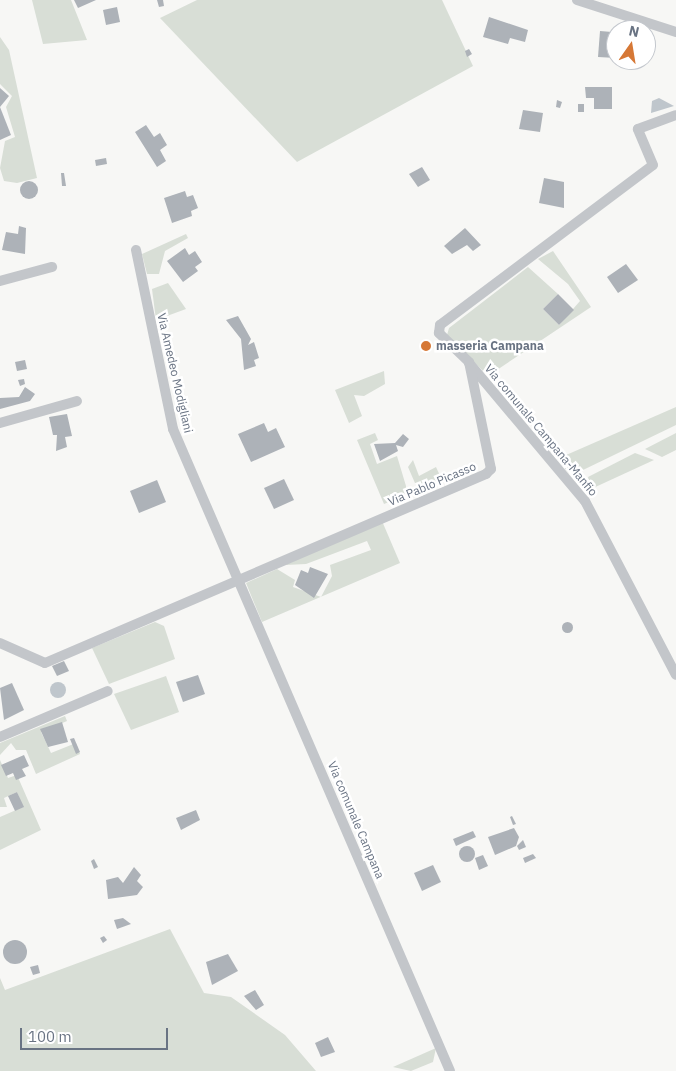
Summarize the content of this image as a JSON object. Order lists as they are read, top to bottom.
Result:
{
  "streets": {
    "street": [
      "Via Amedeo Modigliani",
      "Via comunale Campana-Manfio",
      "Via Pablo Picasso",
      "Via comunale Campana"
    ]
  },
  "crossings": [
    ["Via Amedeo Modigliani", "Via Pablo Picasso"],
    ["Via Amedeo Modigliani", "Via comunale Campana"],
    ["Via comunale Campana-Manfio", "Via Pablo Picasso"],
    ["Via Pablo Picasso", "Via comunale Campana"]
  ],
  "places": ["masseria Campana"],
  "scale_bar": "100 m",
  "north": "top"
}
